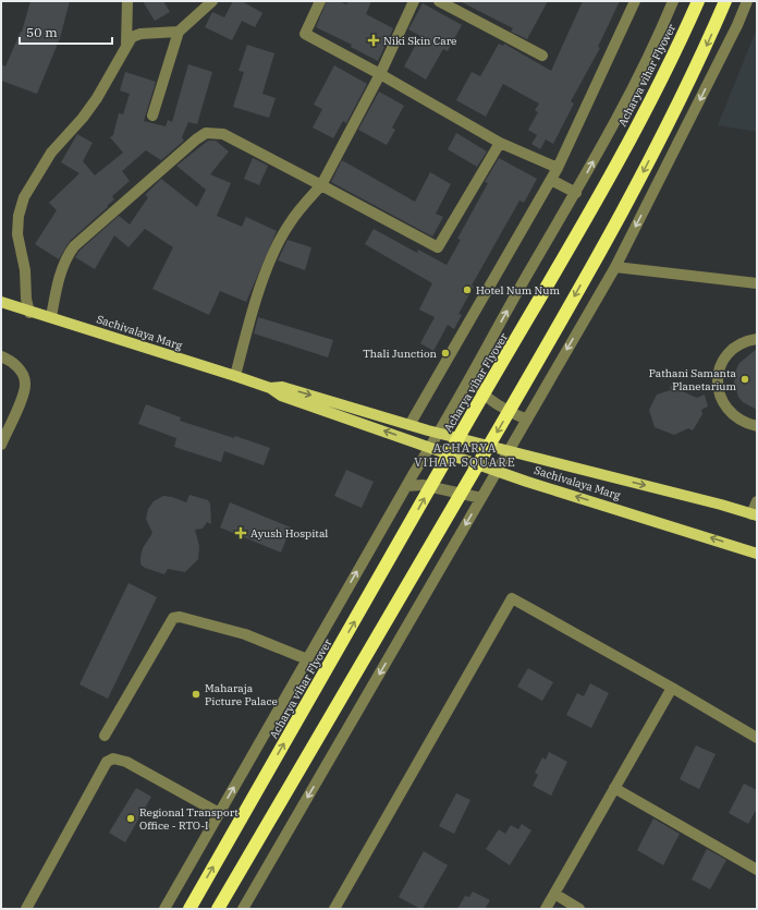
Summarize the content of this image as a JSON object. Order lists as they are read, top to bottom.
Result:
{
  "streets": {
    "highway": ["Acharya vihar Flyover"],
    "main road": ["Sachivalaya Marg"]
  },
  "districts": ["ACHARYA VIHAR SQUARE"],
  "places": {
    "health": ["Niki Skin Care", "Ayush Hospital"],
    "other": [
      "Hotel Num Num",
      "Thali Junction",
      "Pathani Samanta Planetarium",
      "Maharaja Picture Palace",
      "Regional Transport Office - RTO-I"
    ]
  },
  "scale_bar": "50 m"
}
